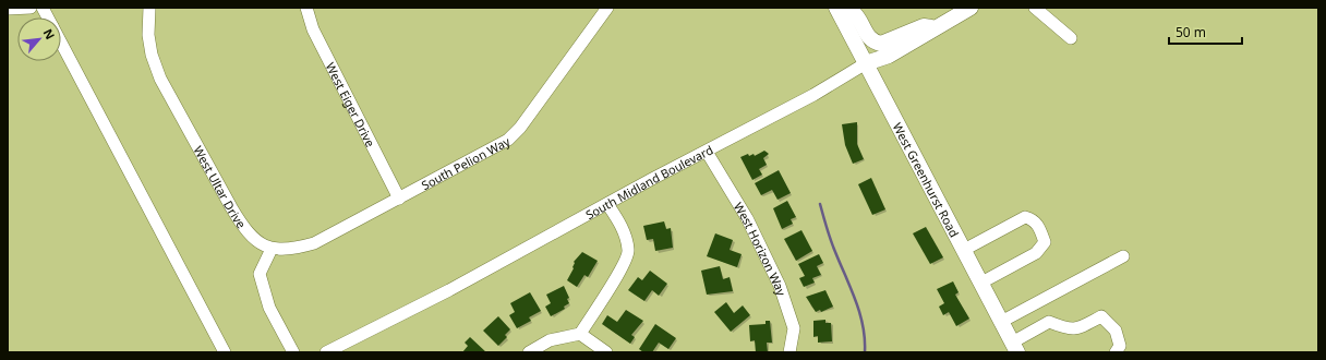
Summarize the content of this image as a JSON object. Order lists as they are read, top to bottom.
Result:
{
  "streets": {
    "main road": ["West Greenhurst Road", "South Midland Boulevard"],
    "street": [
      "West Eiger Drive",
      "South Pelion Way",
      "West Ultar Drive",
      "West Horizon Way"
    ]
  },
  "crossings": [
    ["West Eiger Drive", "South Pelion Way"],
    ["South Pelion Way", "West Ultar Drive"],
    ["West Greenhurst Road", "South Midland Boulevard"],
    ["South Midland Boulevard", "West Horizon Way"]
  ],
  "scale_bar": "50 m",
  "north": "top right"
}
